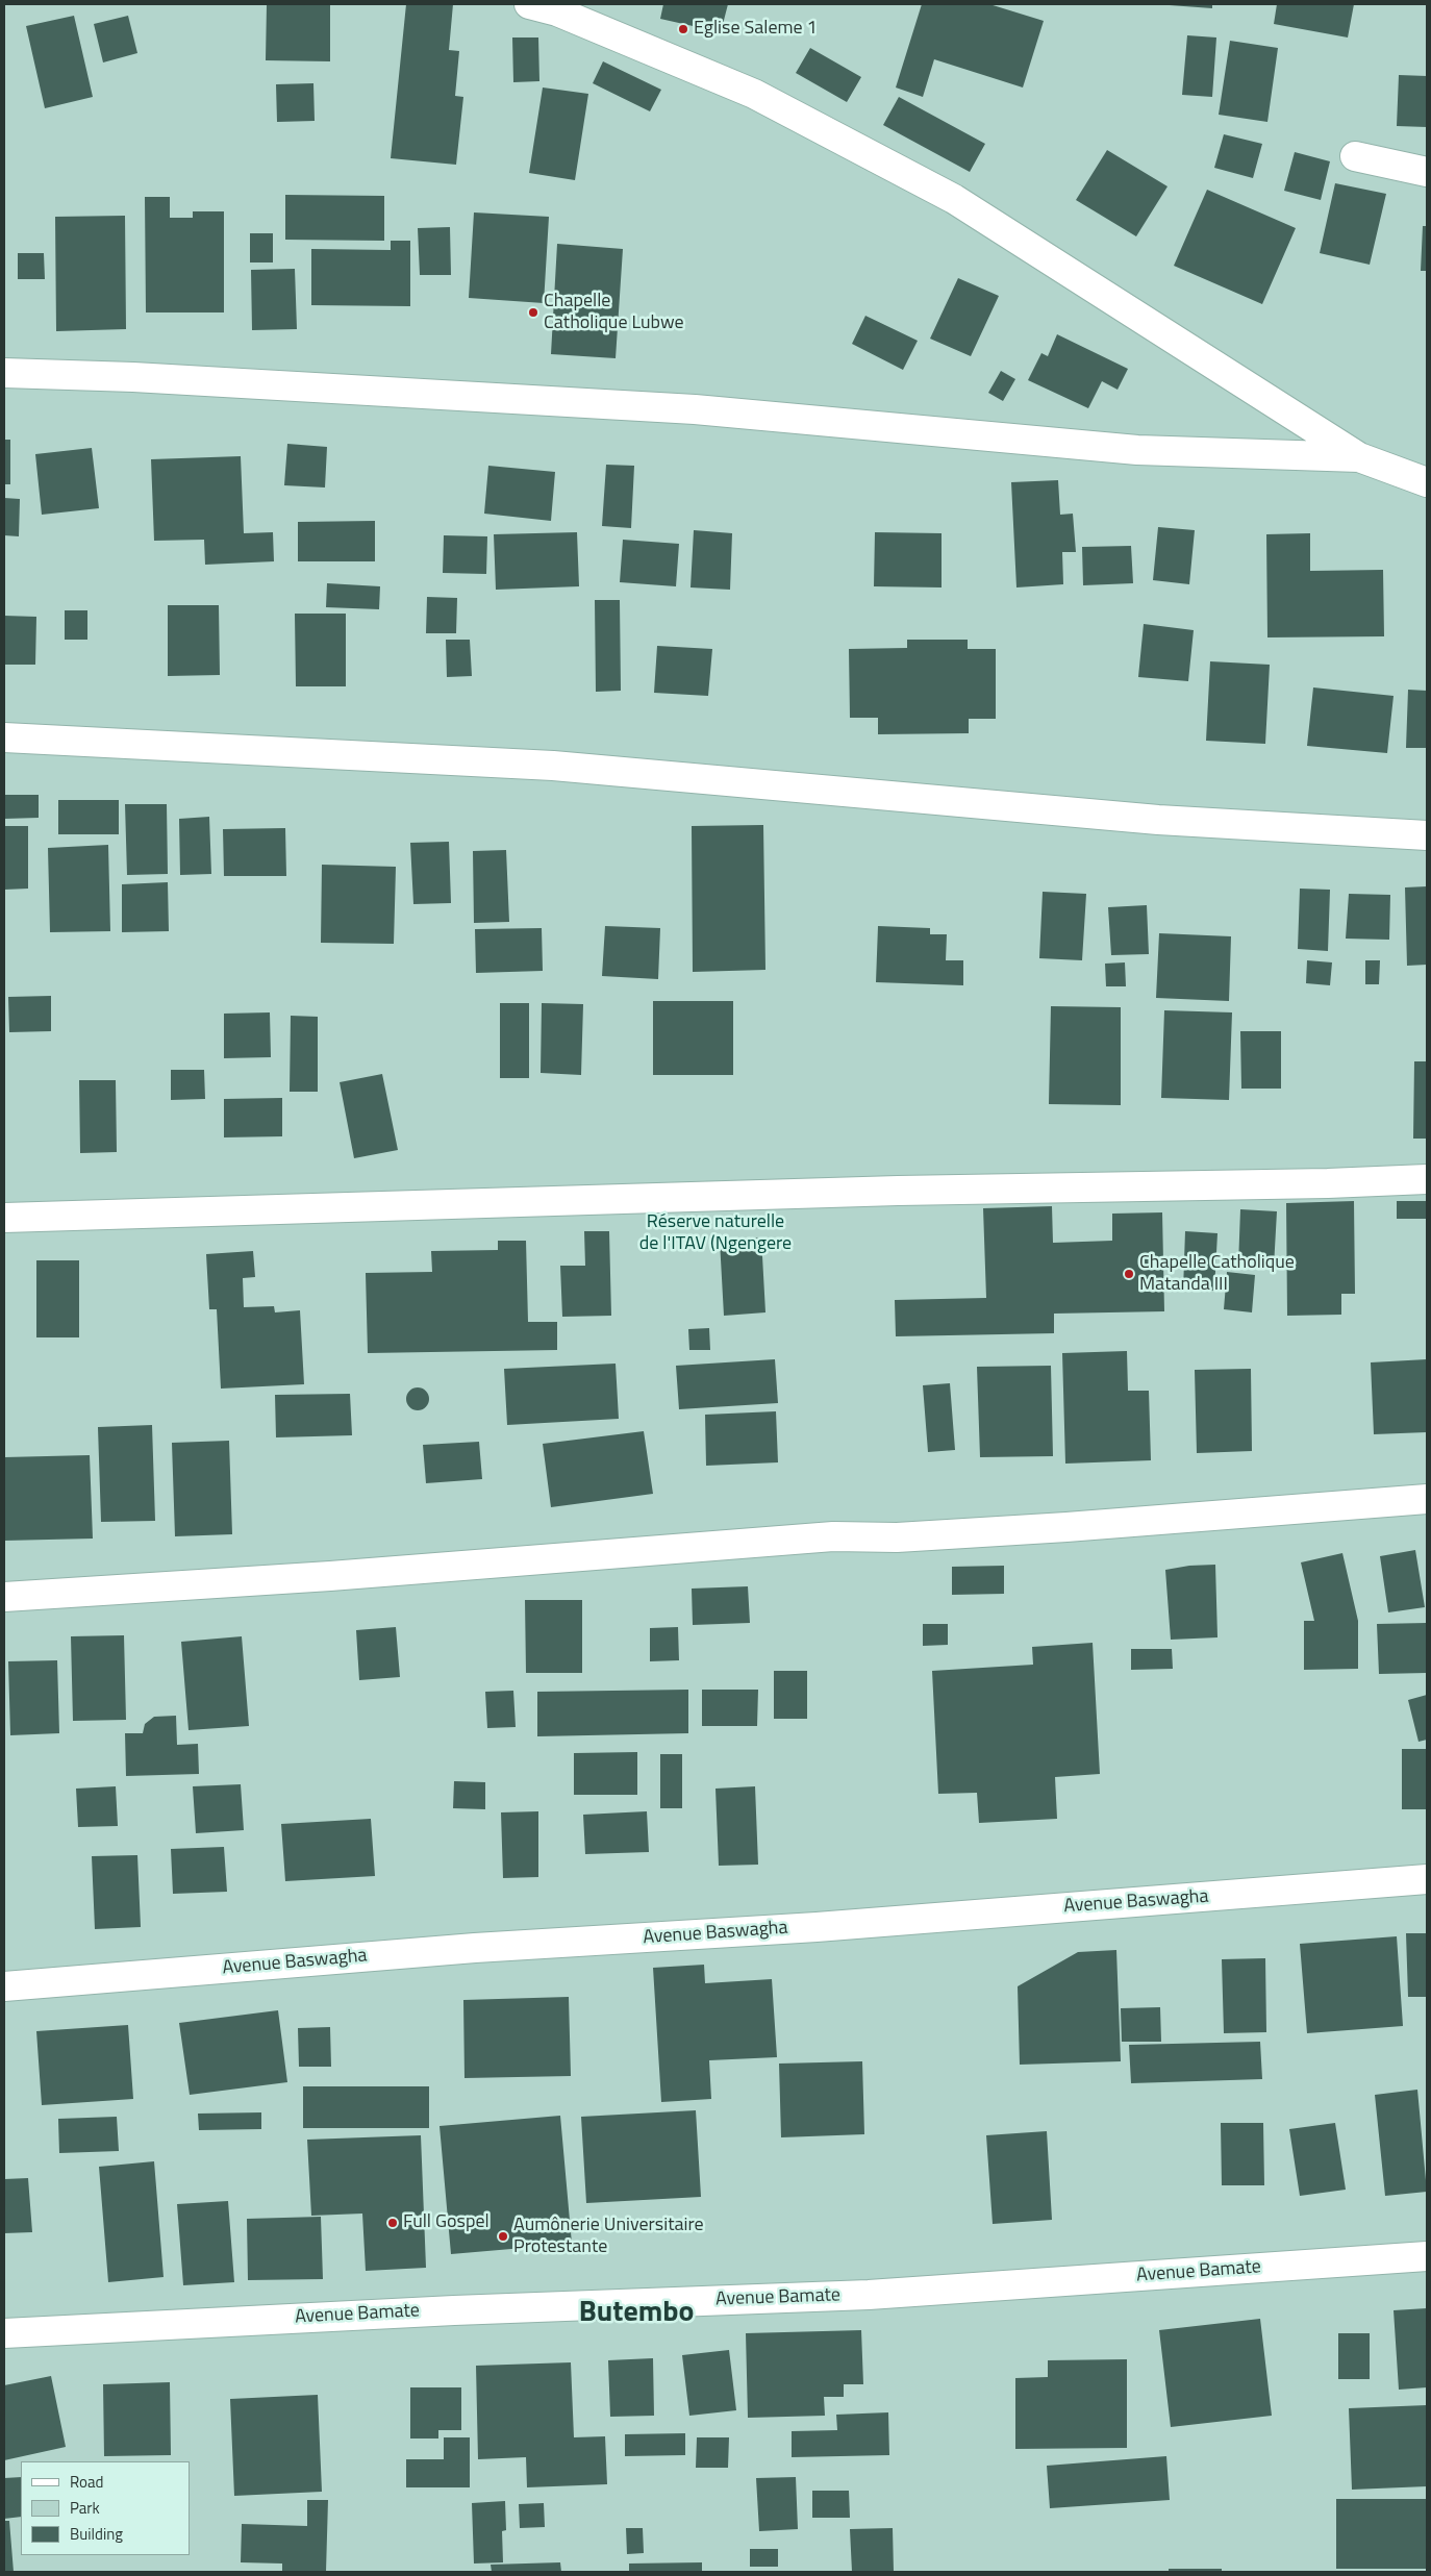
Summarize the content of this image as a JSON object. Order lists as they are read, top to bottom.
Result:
{
  "streets": {
    "street": ["Avenue Baswagha", "Avenue Bamate"]
  },
  "districts": ["Butembo"],
  "parks": ["Réserve naturelle de l'ITAV (Ngengere"],
  "places": [
    "Eglise Saleme 1",
    "Chapelle Catholique Lubwe",
    "Chapelle Catholique Matanda III",
    "Full Gospel",
    "Aumônerie Universitaire Protestante"
  ],
  "legend": ["Road", "Park", "Building"]
}
